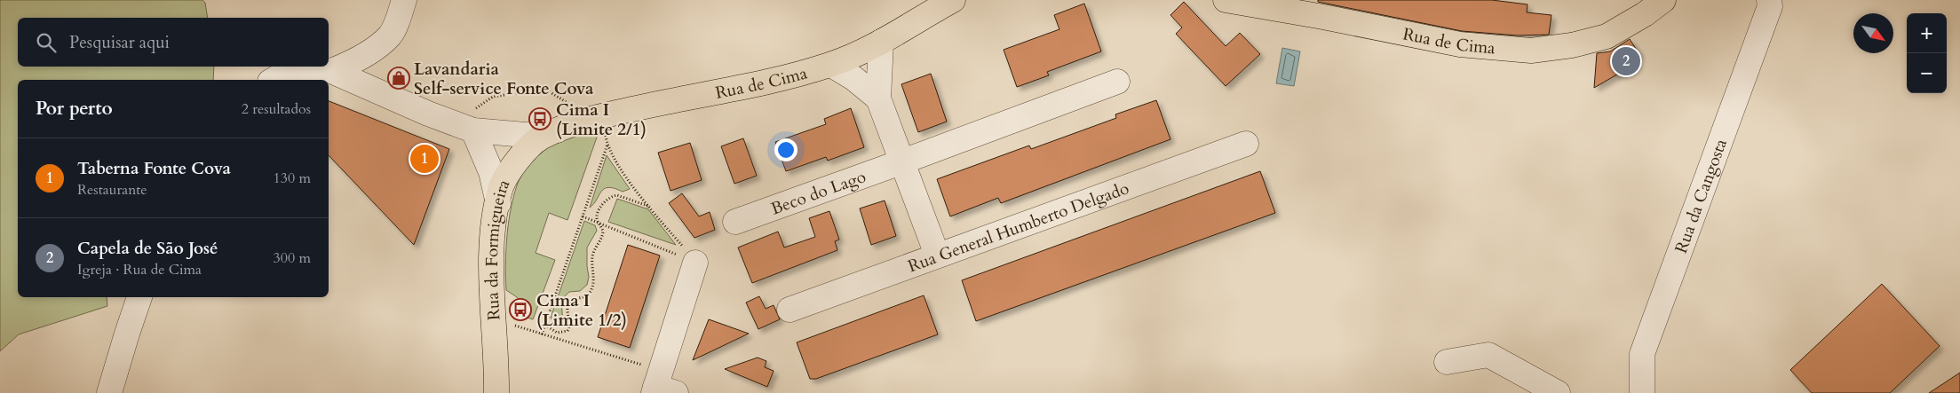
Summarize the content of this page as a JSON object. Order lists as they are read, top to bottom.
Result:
{
  "streets": {
    "main road": ["Rua de Cima", "Rua da Formigueira"],
    "street": ["Beco do Lago", "Rua da Cangosta", "Rua General Humberto Delgado"]
  },
  "crossings": [
    ["Rua de Cima", "Rua da Formigueira"]
  ],
  "places": {
    "shop": ["Lavandaria Self-service Fonte Cova"],
    "bus stop": ["Cima I (Limite 2/1)", "Cima I (Limite 1/2)"]
  },
  "north": "bottom right",
  "page": {
    "map_buttons": ["+", "−"],
    "search": "Pesquisar aqui",
    "pins": ["2", "1"],
    "heading": ["Por perto", "2 resultados"],
    "list": [
      {
        "mark": "1",
        "name": "Taberna Fonte Cova",
        "note": "Restaurante",
        "value": "130 m"
      },
      {
        "mark": "2",
        "name": "Capela de São José",
        "note": "Igreja · Rua de Cima",
        "value": "300 m"
      }
    ]
  }
}
